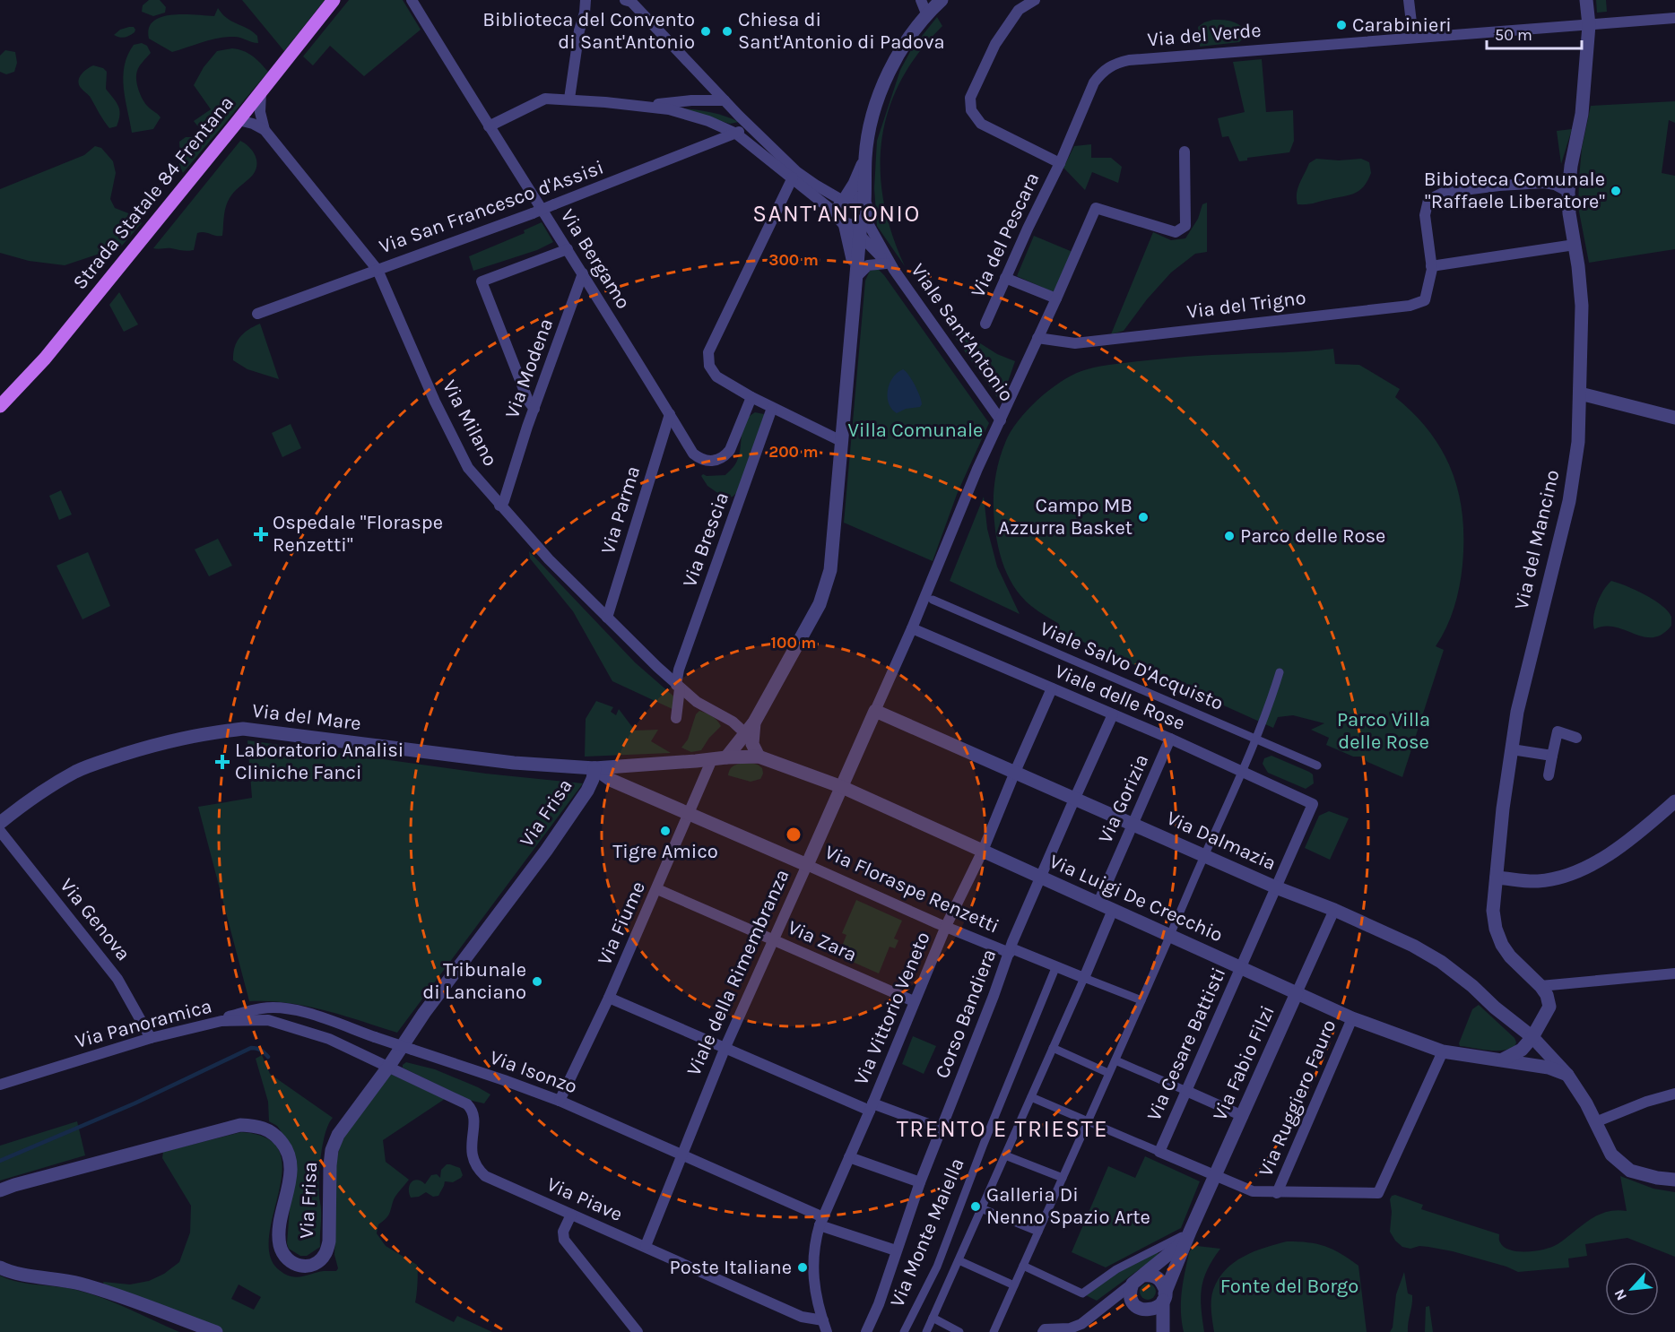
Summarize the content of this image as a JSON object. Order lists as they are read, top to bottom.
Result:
{
  "streets": {
    "main road": ["Strada Statale 84 Frentana"],
    "street": [
      "Via del Verde",
      "Via San Francesco d'Assisi",
      "Via del Pescara",
      "Via Bergamo",
      "Via del Trigno",
      "Viale Sant'Antonio",
      "Via Modena",
      "Via Milano",
      "Via Parma",
      "Via Brescia",
      "Via del Mancino",
      "Viale Salvo D'Acquisto",
      "Viale delle Rose",
      "Via del Mare",
      "Via Gorizia",
      "Via Frisa",
      "Via Dalmazia",
      "Via Floraspe Renzetti",
      "Via Luigi De Crecchio",
      "Via Genova",
      "Via Fiume",
      "Via Zara",
      "Viale della Rimembranza",
      "Via Vittorio Veneto",
      "Corso Bandiera",
      "Via Panoramica",
      "Via Cesare Battisti",
      "Via Fabio Filzi",
      "Via Isonzo",
      "Via Ruggiero Fauro",
      "Via Piave",
      "Via Monte Maiella"
    ]
  },
  "crossings": [
    ["Via del Verde", "Via del Pescara"],
    ["Via del Verde", "Via del Mancino"],
    ["Strada Statale 84 Frentana", "Via Milano"],
    ["Via San Francesco d'Assisi", "Viale Sant'Antonio"],
    ["Via San Francesco d'Assisi", "Via Milano"],
    ["Via Bergamo", "Via Modena"],
    ["Via Bergamo", "Via Parma"],
    ["Via del Trigno", "Viale della Rimembranza"],
    ["Viale Sant'Antonio", "Viale della Rimembranza"],
    ["Via Modena", "Via Milano"],
    ["Via Milano", "Via Parma"],
    ["Via Milano", "Via Brescia"],
    ["Via del Mancino", "Via Dalmazia"],
    ["Viale delle Rose", "Via Gorizia"],
    ["Viale delle Rose", "Viale della Rimembranza"],
    ["Viale delle Rose", "Via Vittorio Veneto"],
    ["Viale delle Rose", "Corso Bandiera"],
    ["Viale delle Rose", "Via Cesare Battisti"],
    ["Via del Mare", "Via Frisa"],
    ["Via del Mare", "Via Floraspe Renzetti"],
    ["Via del Mare", "Via Luigi De Crecchio"],
    ["Via del Mare", "Via Fiume"],
    ["Via Gorizia", "Via Dalmazia"],
    ["Via Gorizia", "Via Luigi De Crecchio"],
    ["Via Frisa", "Via Floraspe Renzetti"],
    ["Via Frisa", "Via Panoramica"],
    ["Via Frisa", "Via Piave"],
    ["Via Dalmazia", "Via Luigi De Crecchio"],
    ["Via Dalmazia", "Viale della Rimembranza"],
    ["Via Dalmazia", "Via Vittorio Veneto"],
    ["Via Dalmazia", "Corso Bandiera"],
    ["Via Dalmazia", "Via Cesare Battisti"],
    ["Via Dalmazia", "Via Fabio Filzi"],
    ["Via Floraspe Renzetti", "Via Fiume"],
    ["Via Floraspe Renzetti", "Viale della Rimembranza"],
    ["Via Floraspe Renzetti", "Via Vittorio Veneto"],
    ["Via Floraspe Renzetti", "Corso Bandiera"],
    ["Via Floraspe Renzetti", "Via Monte Maiella"],
    ["Via Luigi De Crecchio", "Viale della Rimembranza"],
    ["Via Luigi De Crecchio", "Via Vittorio Veneto"],
    ["Via Luigi De Crecchio", "Corso Bandiera"],
    ["Via Luigi De Crecchio", "Via Cesare Battisti"],
    ["Via Luigi De Crecchio", "Via Fabio Filzi"],
    ["Via Luigi De Crecchio", "Via Ruggiero Fauro"],
    ["Via Genova", "Via Panoramica"],
    ["Via Fiume", "Via Zara"],
    ["Via Fiume", "Via Isonzo"],
    ["Via Zara", "Viale della Rimembranza"],
    ["Via Zara", "Via Vittorio Veneto"],
    ["Viale della Rimembranza", "Via Isonzo"],
    ["Viale della Rimembranza", "Via Piave"],
    ["Via Vittorio Veneto", "Via Isonzo"],
    ["Via Vittorio Veneto", "Via Piave"],
    ["Corso Bandiera", "Via Isonzo"],
    ["Via Panoramica", "Via Isonzo"],
    ["Via Panoramica", "Via Piave"]
  ],
  "districts": ["SANT'ANTONIO", "TRENTO E TRIESTE"],
  "parks": ["Villa Comunale", "Parco Villa delle Rose", "Fonte del Borgo"],
  "places": {
    "other": [
      "Carabinieri",
      "Biblioteca del Convento di Sant'Antonio",
      "Chiesa di Sant'Antonio di Padova",
      "Bibioteca Comunale \"Raffaele Liberatore\"",
      "Campo MB Azzurra Basket",
      "Parco delle Rose",
      "Tigre Amico",
      "Tribunale di Lanciano",
      "Galleria Di Nenno Spazio Arte",
      "Poste Italiane"
    ],
    "health": ["Ospedale \"Floraspe Renzetti\"", "Laboratorio Analisi Cliniche Fanci"]
  },
  "scale_bar": "50 m",
  "north": "bottom left",
  "rings": ["300 m", "200 m", "100 m"]
}
